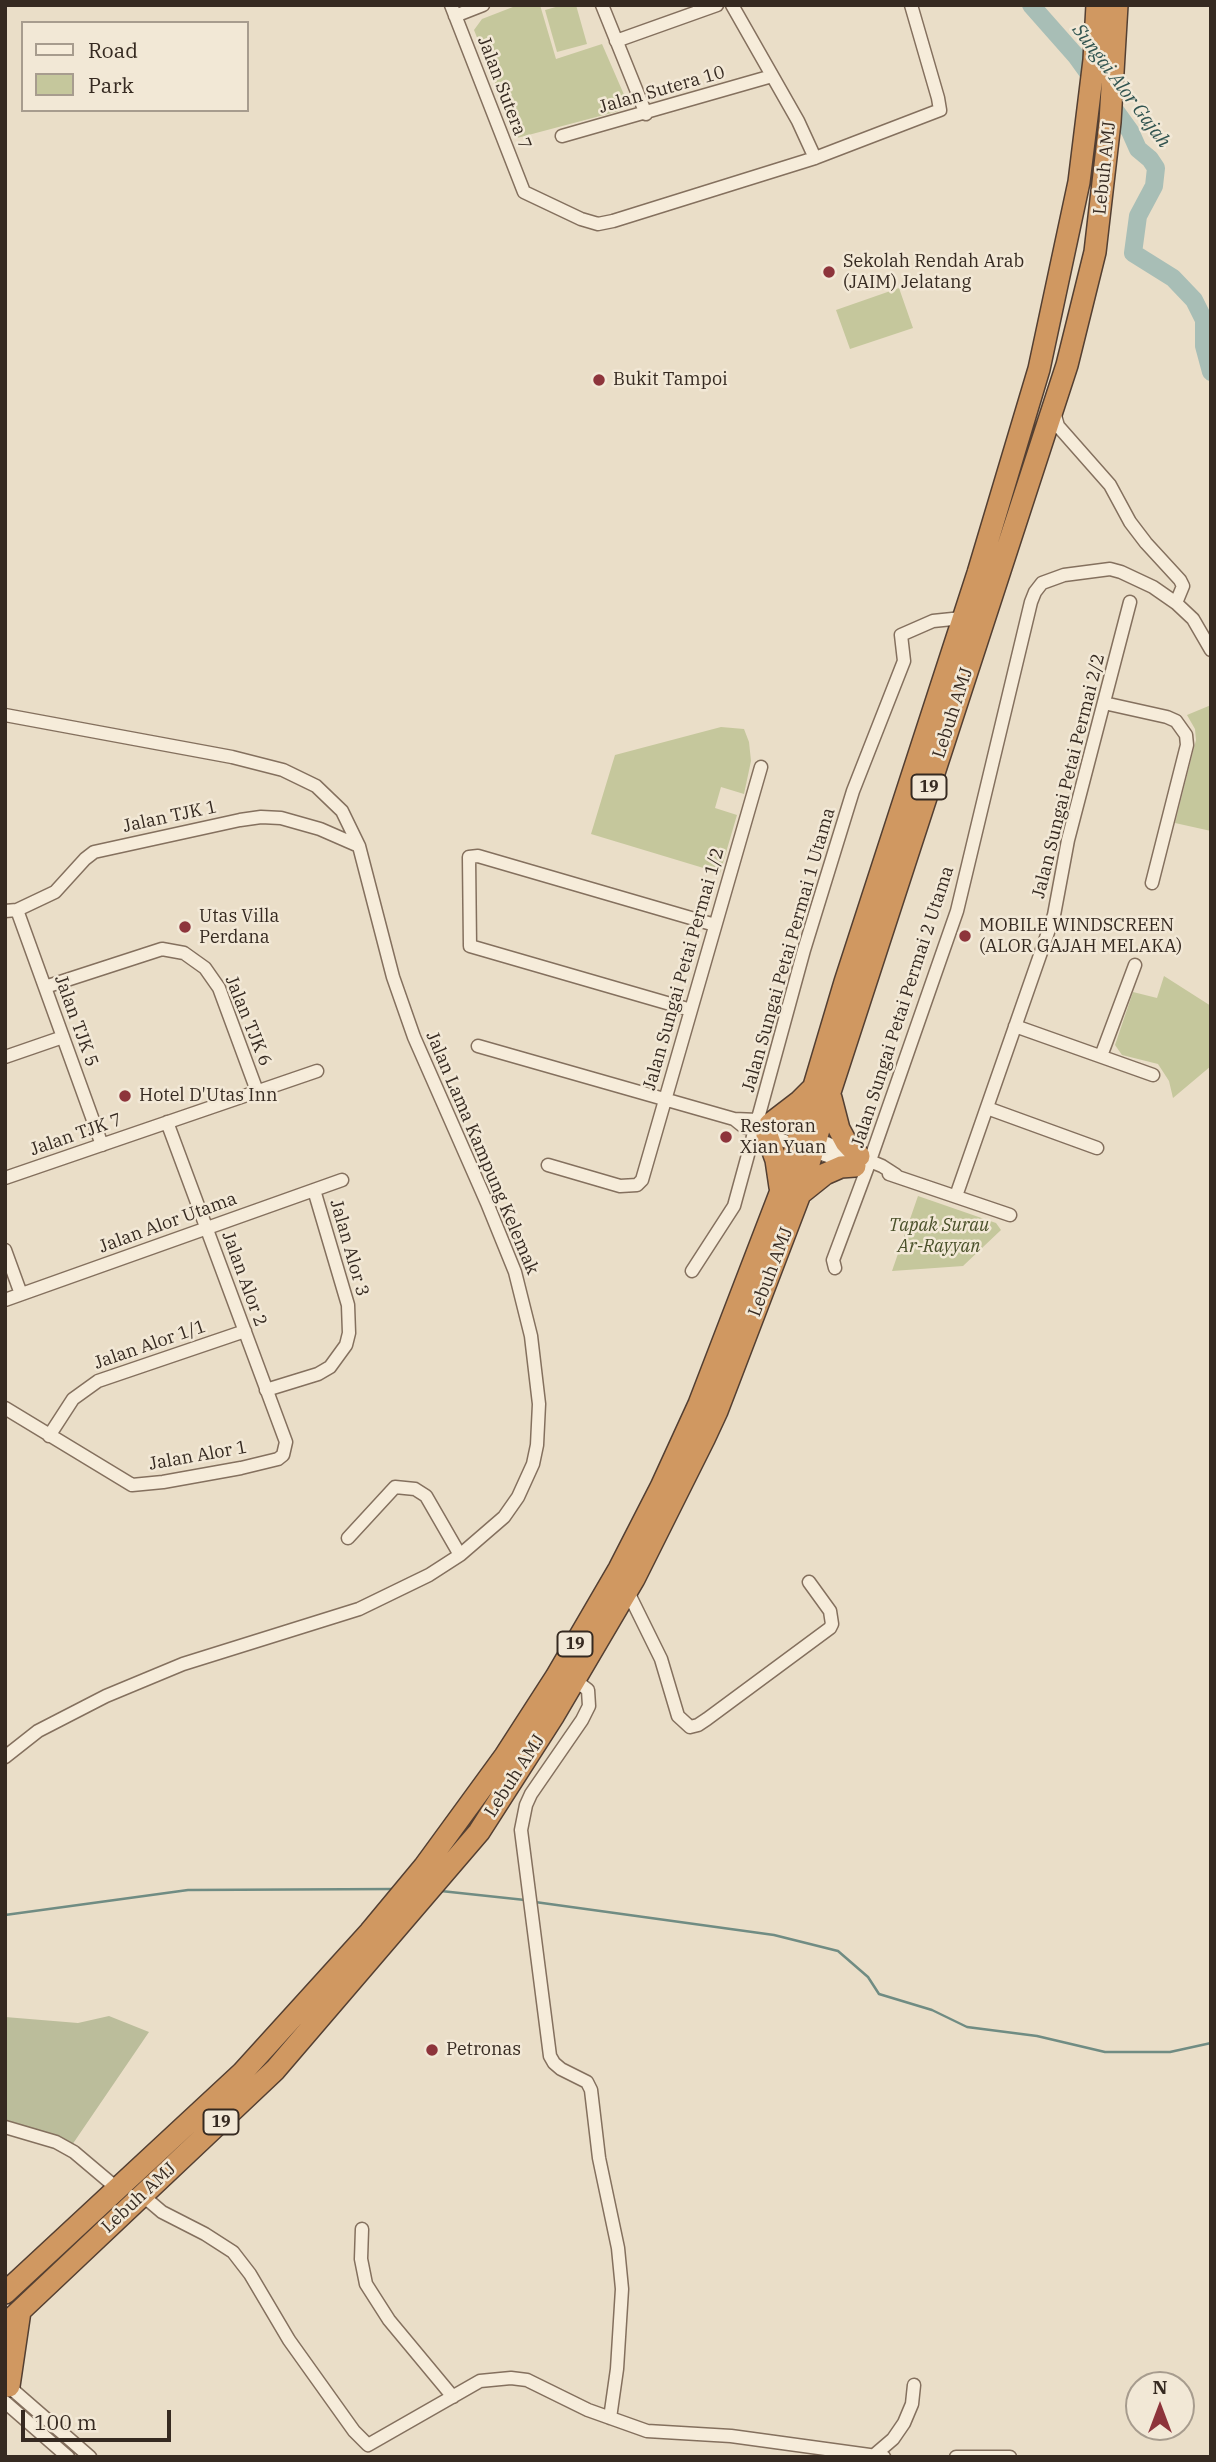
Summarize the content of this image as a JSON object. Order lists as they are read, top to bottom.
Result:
{
  "streets": {
    "highway": ["Lebuh AMJ", "19"],
    "street": [
      "Jalan Sutera 10",
      "Jalan Sutera 7",
      "Jalan Sungai Petai Permai 2/2",
      "Jalan TJK 1",
      "Jalan Sungai Petai Permai 1 Utama",
      "Jalan Sungai Petai Permai 1/2",
      "Jalan Sungai Petai Permai 2 Utama",
      "Jalan TJK 5",
      "Jalan TJK 6",
      "Jalan TJK 7",
      "Jalan Lama Kampung Kelemak",
      "Jalan Alor Utama",
      "Jalan Alor 3",
      "Jalan Alor 2",
      "Jalan Alor 1/1",
      "Jalan Alor 1"
    ]
  },
  "crossings": [
    ["Lebuh AMJ", "Jalan Sungai Petai Permai 1 Utama"],
    ["Jalan TJK 1", "Jalan TJK 5"],
    ["Jalan TJK 1", "Jalan Lama Kampung Kelemak"],
    ["Jalan TJK 5", "Jalan TJK 6"],
    ["Jalan TJK 5", "Jalan TJK 7"],
    ["Jalan TJK 6", "Jalan TJK 7"],
    ["Jalan TJK 7", "Jalan Alor 2"],
    ["Jalan Alor Utama", "Jalan Alor 3"],
    ["Jalan Alor Utama", "Jalan Alor 2"],
    ["Jalan Alor 3", "Jalan Alor 2"],
    ["Jalan Alor 2", "Jalan Alor 1/1"],
    ["Jalan Alor 2", "Jalan Alor 1"],
    ["Jalan Alor 1/1", "Jalan Alor 1"]
  ],
  "water": ["Sungai Alor Gajah"],
  "parks": ["Tapak Surau Ar-Rayyan"],
  "places": [
    "Sekolah Rendah Arab (JAIM) Jelatang",
    "Bukit Tampoi",
    "Utas Villa Perdana",
    "MOBILE WINDSCREEN (ALOR GAJAH MELAKA)",
    "Hotel D'Utas Inn",
    "Restoran Xian Yuan",
    "Petronas"
  ],
  "legend": ["Road", "Park"],
  "scale_bar": "100 m",
  "north": "top"
}
